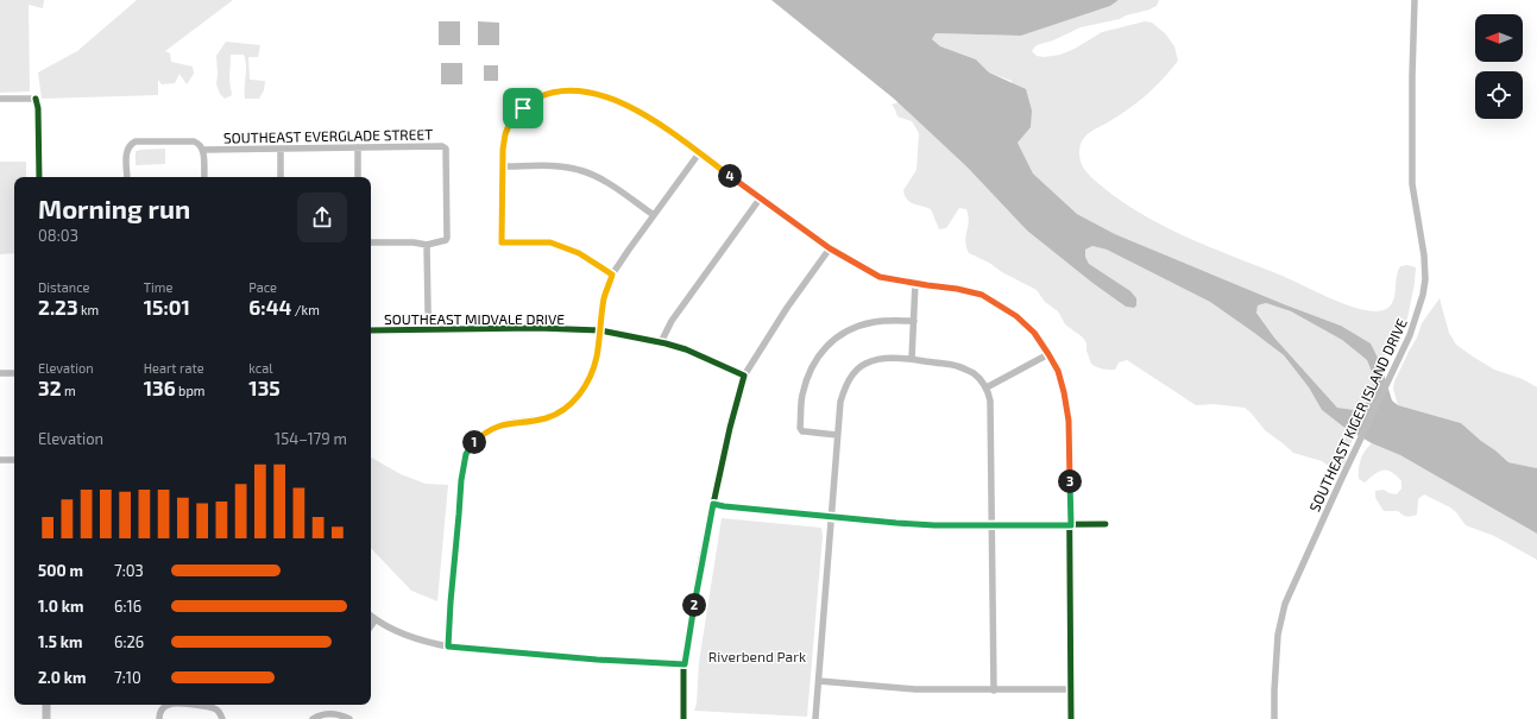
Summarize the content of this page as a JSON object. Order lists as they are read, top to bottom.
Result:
{
  "streets": {
    "street": ["SOUTHEAST EVERGLADE STREET", "SOUTHEAST MIDVALE DRIVE", "SOUTHEAST KIGER ISLAND DRIVE"]
  },
  "parks": ["Riverbend Park"],
  "north": "left",
  "page": {
    "pins": [
      "4",
      "1",
      "3",
      "2"
    ],
    "heading": ["Morning run", "08:03"],
    "stats": [
      ["Distance", "2.23 km"],
      ["Time", "15:01"],
      ["Pace", "6:44 /km"],
      ["Elevation", "32 m"],
      ["Heart rate", "136 bpm"],
      ["kcal", "135"]
    ],
    "chart": ["Elevation", "154–179 m"],
    "list": [
      {
        "name": "500 m",
        "note": "7:03"
      },
      {
        "name": "1.0 km",
        "note": "6:16"
      },
      {
        "name": "1.5 km",
        "note": "6:26"
      },
      {
        "name": "2.0 km",
        "note": "7:10"
      }
    ]
  }
}
